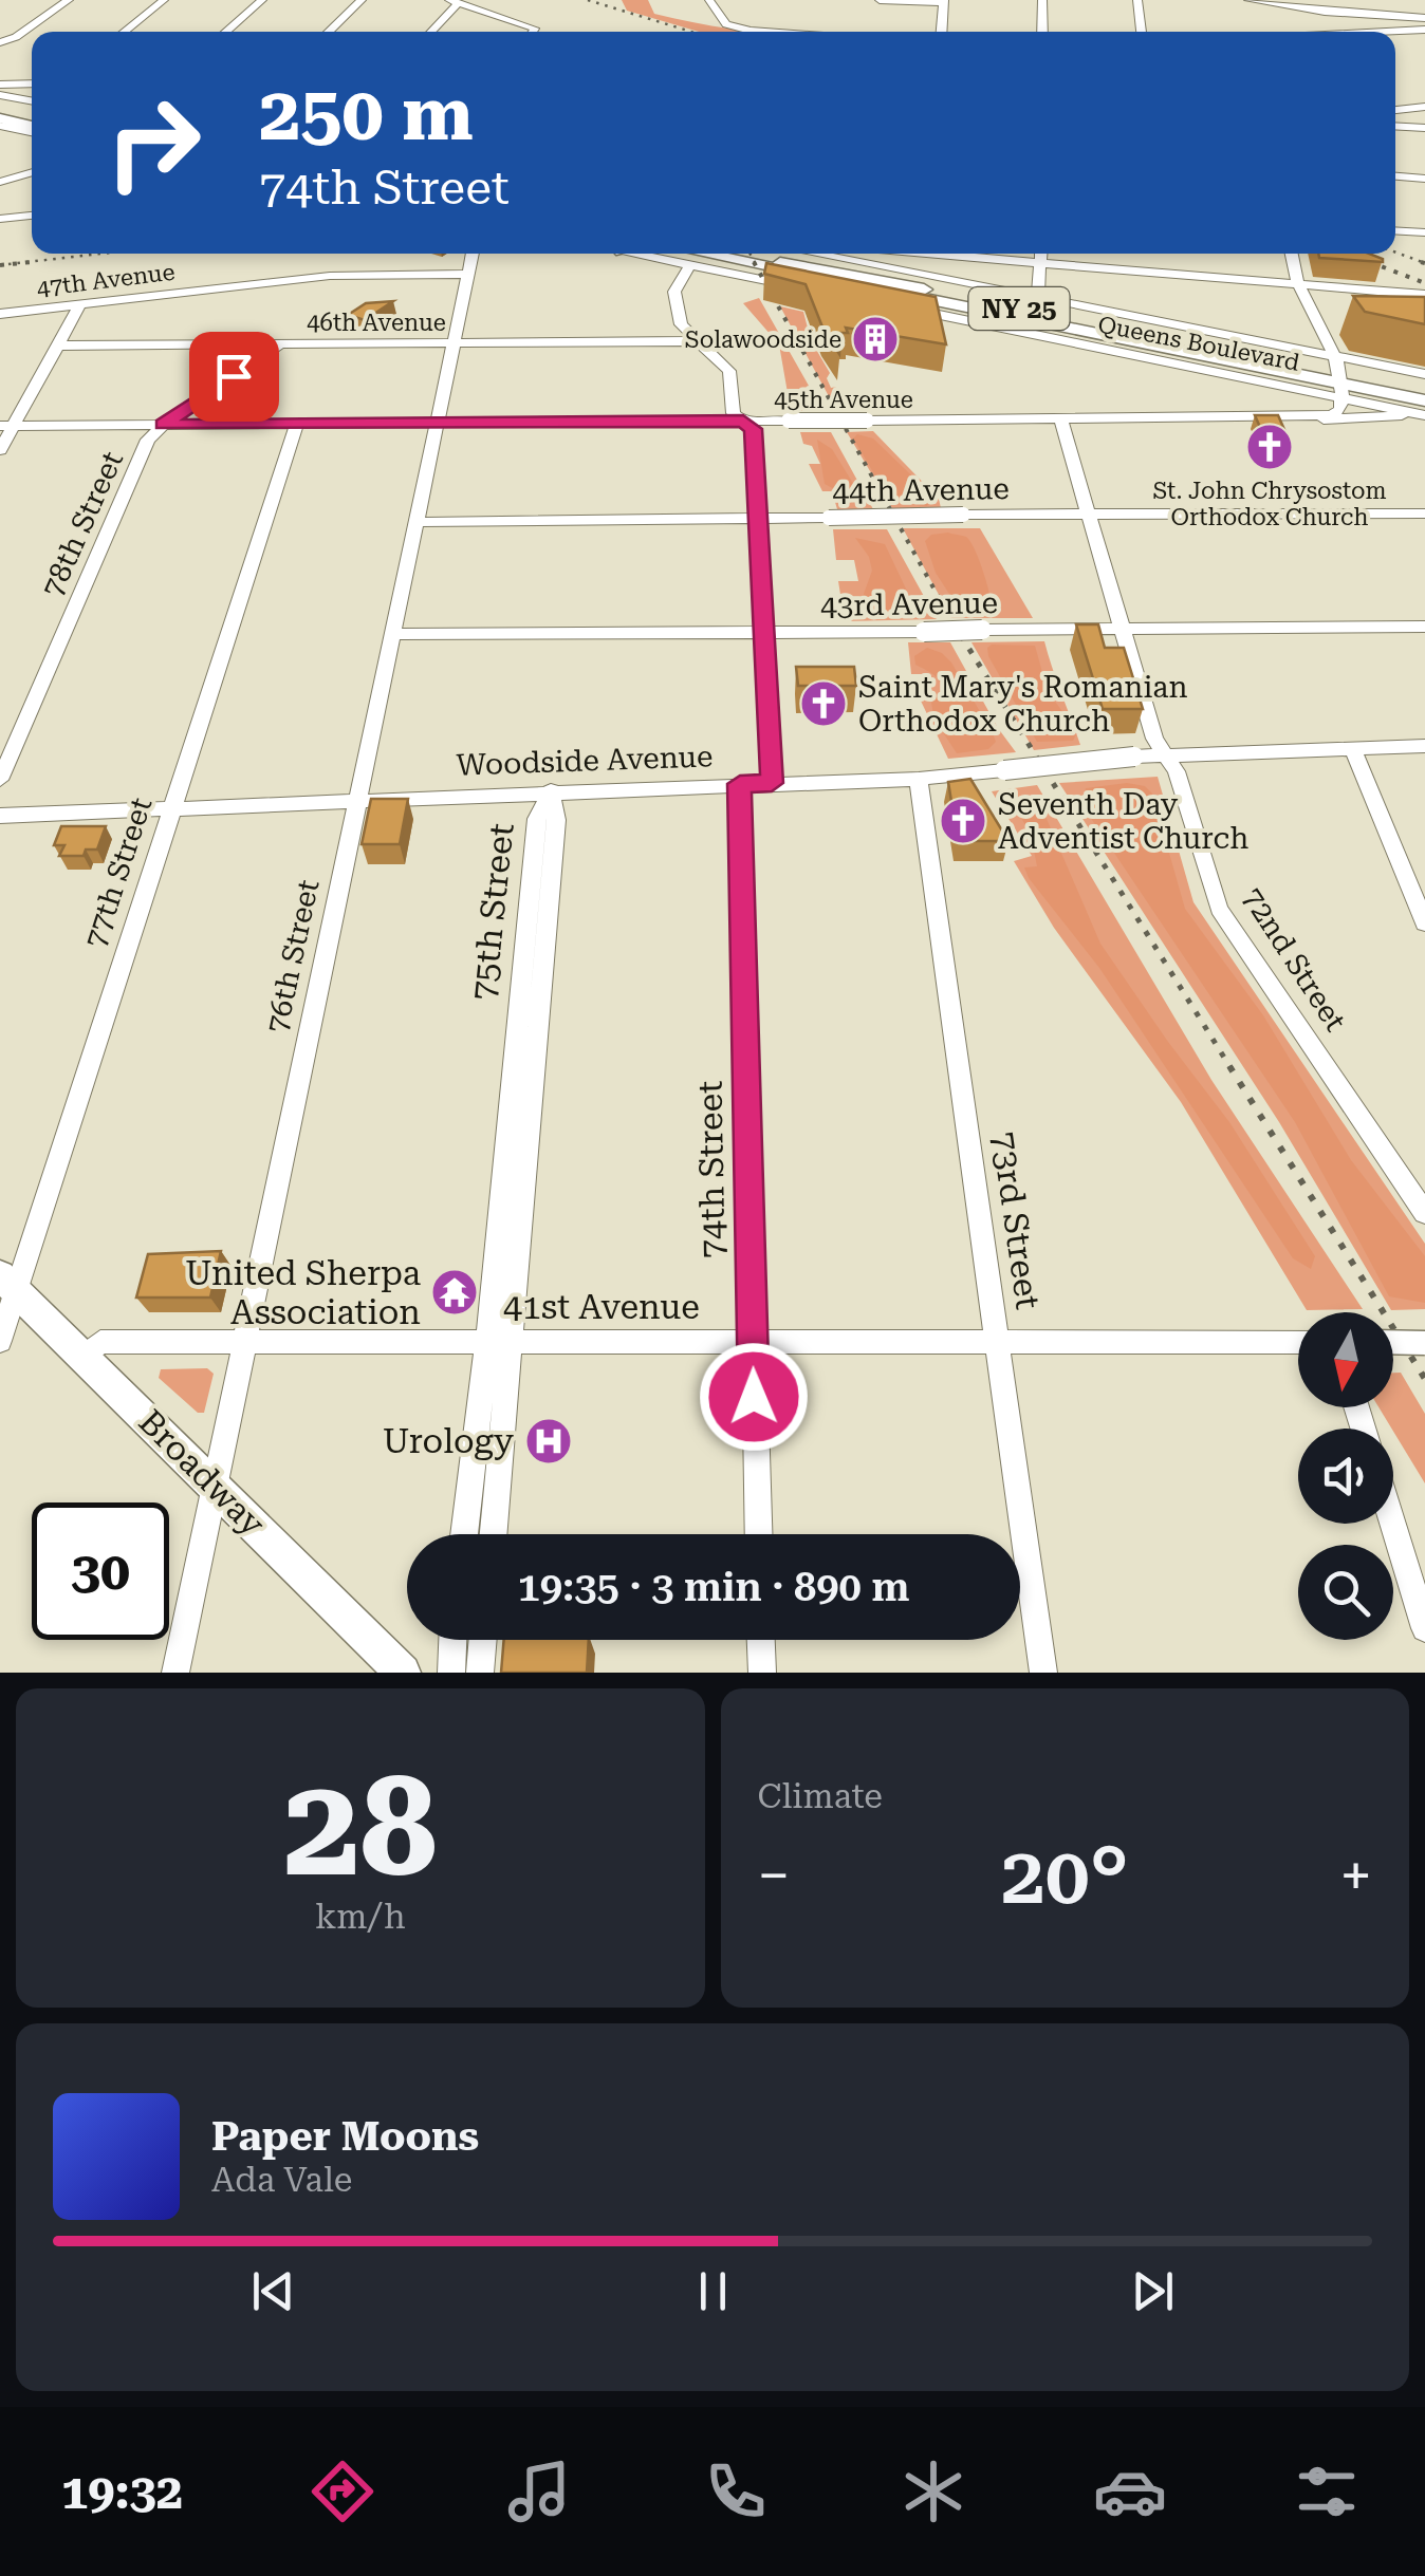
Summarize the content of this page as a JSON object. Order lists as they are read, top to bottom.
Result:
{
  "streets": {
    "main road": ["NY 25", "Queens Boulevard", "Broadway"],
    "street": [
      "47th Avenue",
      "46th Avenue",
      "45th Avenue",
      "44th Avenue",
      "78th Street",
      "43rd Avenue",
      "Woodside Avenue",
      "77th Street",
      "75th Street",
      "76th Street",
      "72nd Street",
      "74th Street",
      "73rd Street",
      "41st Avenue"
    ]
  },
  "crossings": [
    ["47th Avenue", "76th Street"],
    ["46th Avenue", "78th Street"],
    ["46th Avenue", "76th Street"],
    ["Queens Boulevard", "45th Avenue"],
    ["45th Avenue", "78th Street"],
    ["45th Avenue", "77th Street"],
    ["45th Avenue", "76th Street"],
    ["45th Avenue", "72nd Street"],
    ["44th Avenue", "76th Street"],
    ["44th Avenue", "72nd Street"],
    ["43rd Avenue", "76th Street"],
    ["43rd Avenue", "72nd Street"],
    ["Woodside Avenue", "77th Street"],
    ["Woodside Avenue", "75th Street"],
    ["Woodside Avenue", "76th Street"],
    ["Woodside Avenue", "72nd Street"],
    ["Woodside Avenue", "74th Street"],
    ["Woodside Avenue", "73rd Street"],
    ["77th Street", "Broadway"],
    ["75th Street", "41st Avenue"],
    ["76th Street", "41st Avenue"],
    ["76th Street", "Broadway"],
    ["74th Street", "41st Avenue"],
    ["73rd Street", "41st Avenue"],
    ["41st Avenue", "Broadway"]
  ],
  "places": {
    "building": ["Solawoodside"],
    "church": ["St. John Chrysostom Orthodox Church", "Saint Mary's Romanian Orthodox Church", "Seventh Day Adventist Church"],
    "temple": ["United Sherpa Association"],
    "hospital": ["Urology"]
  },
  "north": "bottom",
  "page": {
    "turn": ["250 m", "74th Street"],
    "limit": "30",
    "trip": "19:35 · 3 min · 890 m",
    "tile": [
      ["28", "km/h"],
      "Climate"
    ],
    "heat": ["−", "20°", "+"],
    "song": ["Paper Moons", "Ada Vale"],
    "tabs": "19:32"
  }
}
